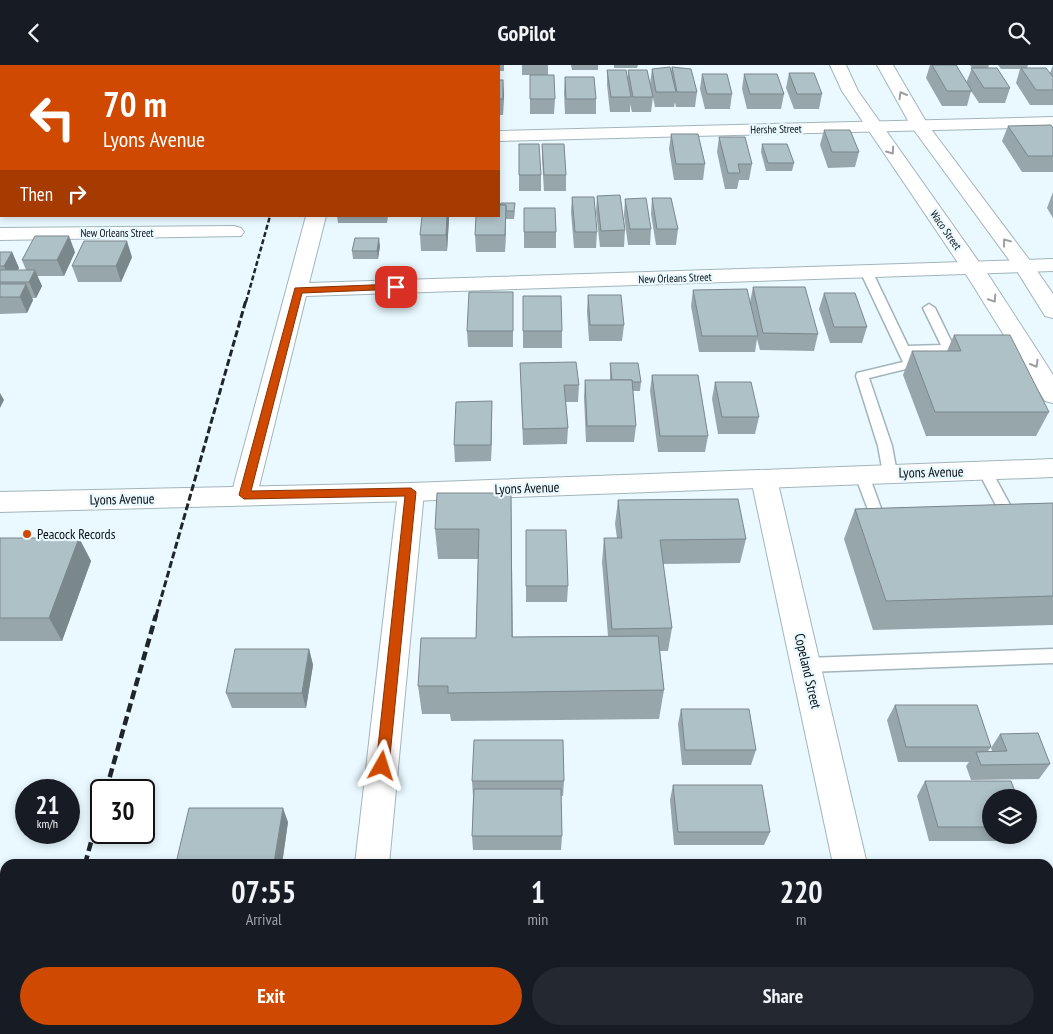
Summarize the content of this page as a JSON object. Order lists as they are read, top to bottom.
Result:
{
  "streets": {
    "street": [
      "Hershe Street",
      "Waco Street",
      "New Orleans Street",
      "Lyons Avenue",
      "Copeland Street"
    ]
  },
  "crossings": [
    ["Hershe Street", "Waco Street"],
    ["Waco Street", "New Orleans Street"],
    ["Lyons Avenue", "Copeland Street"]
  ],
  "places": ["Peacock Records"],
  "page": {
    "header": "GoPilot",
    "turn": ["70 m", "Lyons Avenue"],
    "then": "Then",
    "speed": "21 km/h",
    "limit": "30",
    "eta": [
      "07:55",
      "Arrival",
      "1",
      "min",
      "220",
      "m"
    ],
    "buttons": ["Exit", "Share"]
  }
}
